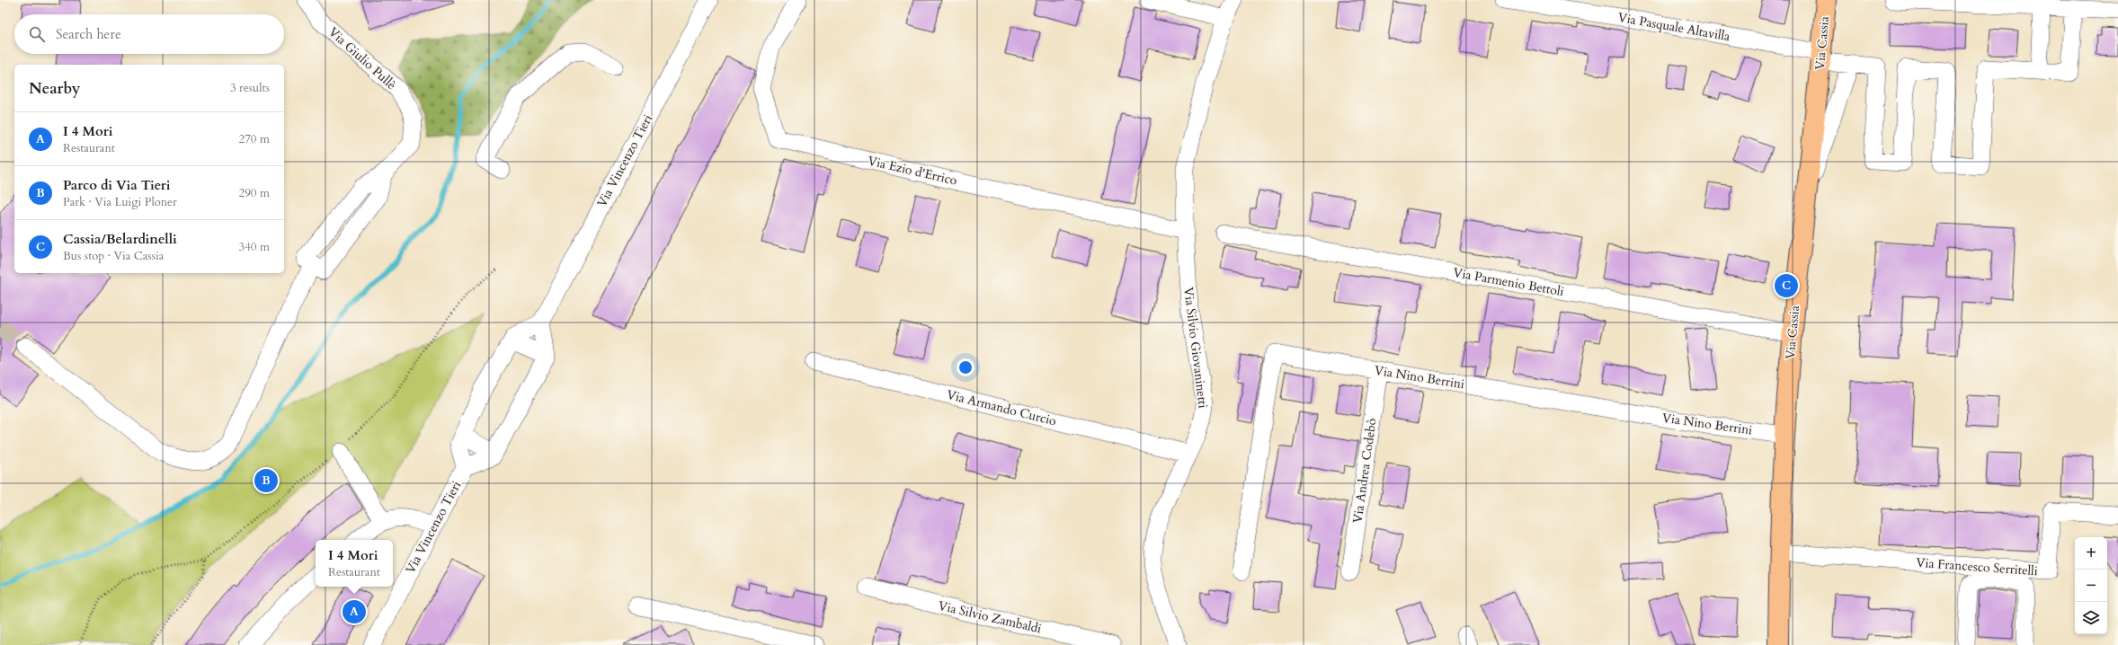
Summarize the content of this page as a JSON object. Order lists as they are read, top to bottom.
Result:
{
  "streets": {
    "main road": ["Via Cassia"],
    "street": [
      "Via Pasquale Altavilla",
      "Via Giulio Pullè",
      "Via Vincenzo Tieri",
      "Via Ezio d'Errico",
      "Via Parmenio Bettoli",
      "Via Silvio Giovaninetti",
      "Via Nino Berrini",
      "Via Armando Curcio",
      "Via Andrea Codebò",
      "Via Francesco Serritelli",
      "Via Silvio Zambaldi"
    ]
  },
  "crossings": [
    ["Via Pasquale Altavilla", "Via Cassia"],
    ["Via Cassia", "Via Parmenio Bettoli"],
    ["Via Cassia", "Via Nino Berrini"],
    ["Via Cassia", "Via Francesco Serritelli"],
    ["Via Ezio d'Errico", "Via Silvio Giovaninetti"],
    ["Via Silvio Giovaninetti", "Via Armando Curcio"],
    ["Via Nino Berrini", "Via Andrea Codebò"]
  ],
  "page": {
    "search": "Search here",
    "heading": ["Nearby", "3 results"],
    "list": [
      {
        "mark": "A",
        "name": "I 4 Mori",
        "note": "Restaurant",
        "value": "270 m"
      },
      {
        "mark": "B",
        "name": "Parco di Via Tieri",
        "note": "Park · Via Luigi Ploner",
        "value": "290 m"
      },
      {
        "mark": "C",
        "name": "Cassia/Belardinelli",
        "note": "Bus stop · Via Cassia",
        "value": "340 m"
      }
    ],
    "pins": ["C", "B", "A"],
    "map_buttons": ["+", "−"],
    "popup": ["I 4 Mori", "Restaurant"]
  }
}
